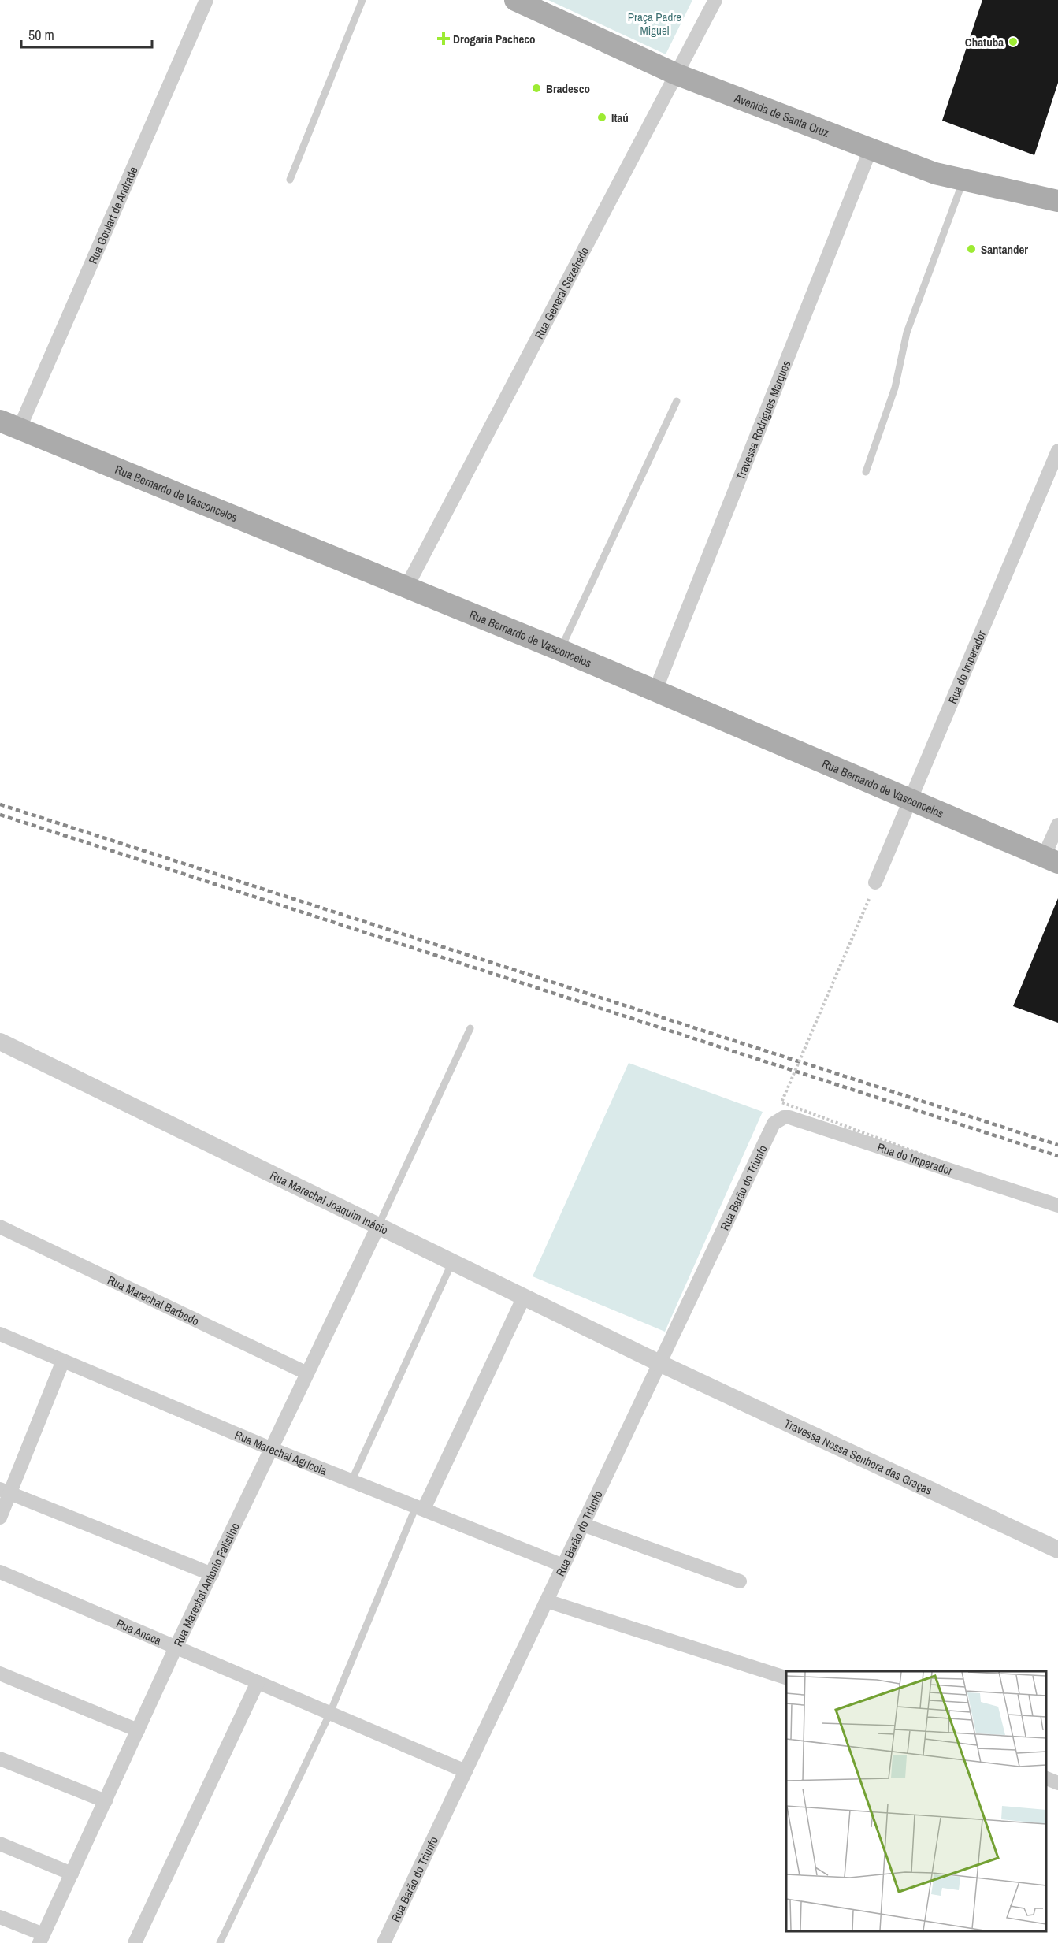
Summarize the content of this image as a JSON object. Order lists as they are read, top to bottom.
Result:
{
  "streets": {
    "main road": ["Avenida de Santa Cruz", "Rua Bernardo de Vasconcelos"],
    "street": [
      "Rua Goulart de Andrade",
      "Rua General Sezefredo",
      "Travessa Rodrigues Marques",
      "Rua do Imperador",
      "Rua Barão do Triunfo",
      "Rua Marechal Joaquim Inácio",
      "Rua Marechal Barbedo",
      "Rua Marechal Agrícola",
      "Travessa Nossa Senhora das Graças",
      "Rua Marechal Antonio Falistino",
      "Rua Anaca"
    ]
  },
  "crossings": [
    ["Avenida de Santa Cruz", "Rua General Sezefredo"],
    ["Avenida de Santa Cruz", "Travessa Rodrigues Marques"],
    ["Rua Goulart de Andrade", "Rua Bernardo de Vasconcelos"],
    ["Rua General Sezefredo", "Rua Bernardo de Vasconcelos"],
    ["Travessa Rodrigues Marques", "Rua Bernardo de Vasconcelos"],
    ["Rua Bernardo de Vasconcelos", "Rua do Imperador"],
    ["Rua do Imperador", "Rua Barão do Triunfo"],
    ["Rua Barão do Triunfo", "Rua Marechal Joaquim Inácio"],
    ["Rua Barão do Triunfo", "Rua Marechal Agrícola"],
    ["Rua Barão do Triunfo", "Travessa Nossa Senhora das Graças"],
    ["Rua Barão do Triunfo", "Rua Anaca"],
    ["Rua Marechal Joaquim Inácio", "Travessa Nossa Senhora das Graças"],
    ["Rua Marechal Joaquim Inácio", "Rua Marechal Antonio Falistino"],
    ["Rua Marechal Barbedo", "Rua Marechal Antonio Falistino"],
    ["Rua Marechal Agrícola", "Rua Marechal Antonio Falistino"],
    ["Rua Marechal Antonio Falistino", "Rua Anaca"]
  ],
  "parks": ["Praça Padre Miguel"],
  "places": {
    "health": ["Drogaria Pacheco"],
    "other": [
      "Chatuba",
      "Bradesco",
      "Itaú",
      "Santander"
    ]
  },
  "scale_bar": "50 m"
}
